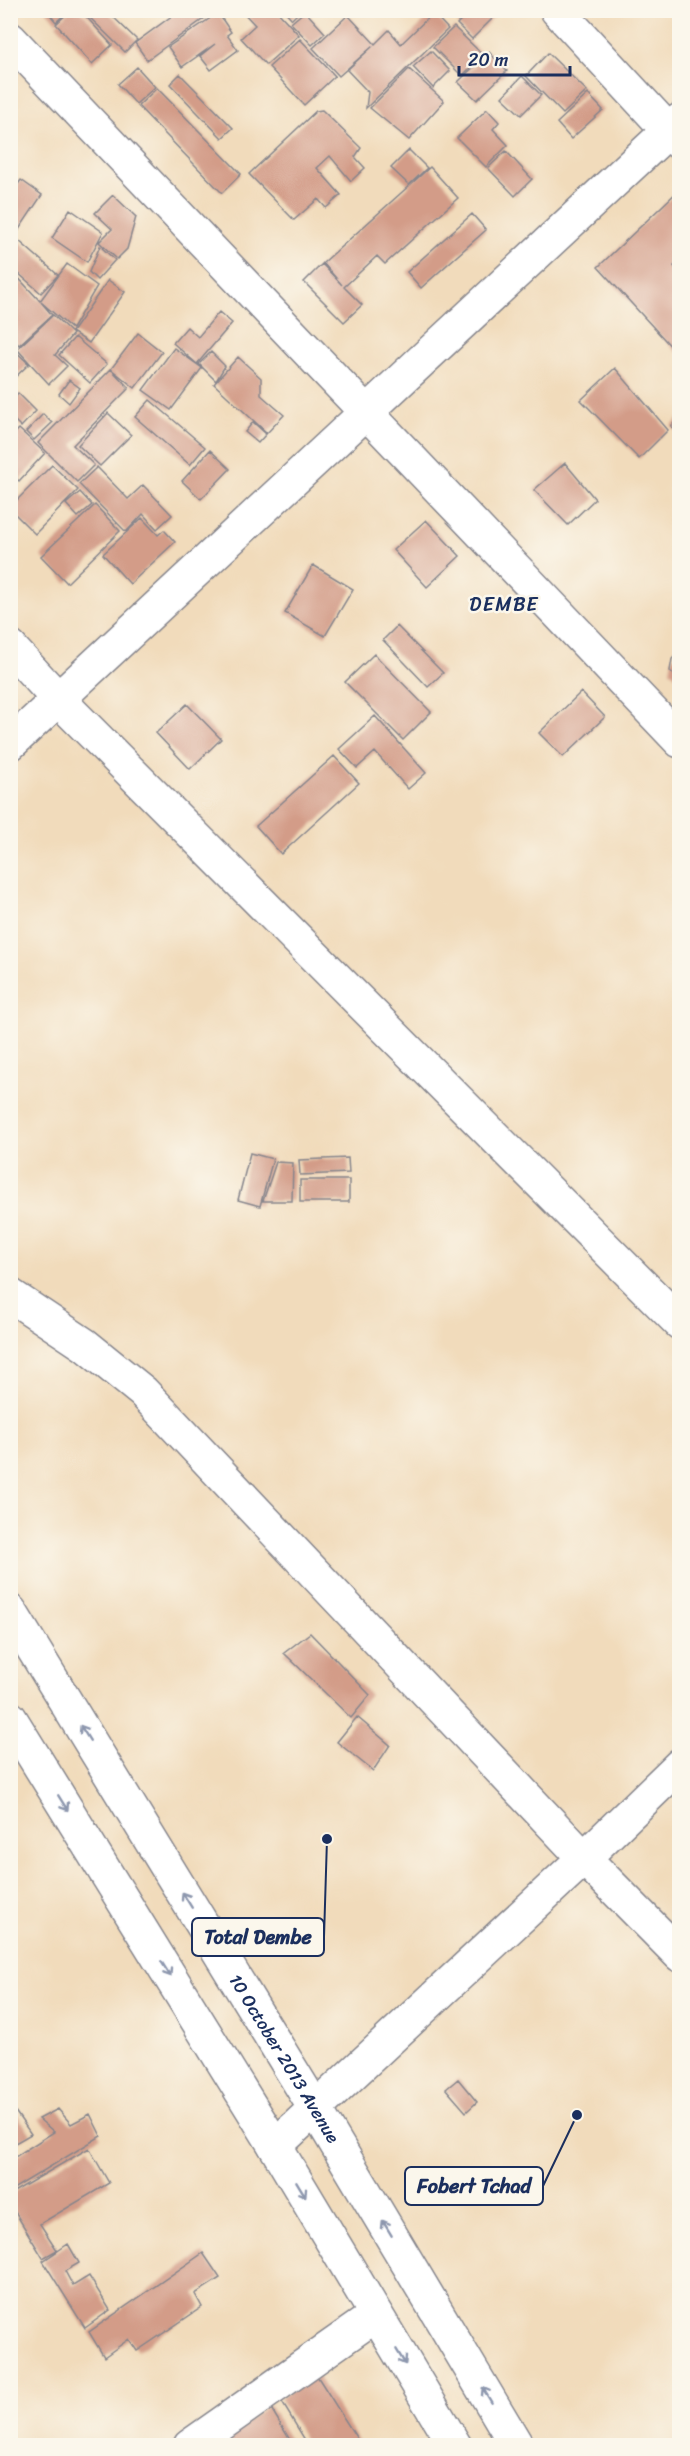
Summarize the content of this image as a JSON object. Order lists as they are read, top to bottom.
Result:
{
  "streets": {
    "main road": ["10 October 2013 Avenue"]
  },
  "districts": ["DEMBE"],
  "places": ["Total Dembe", "Fobert Tchad"],
  "scale_bar": "20 m"
}
